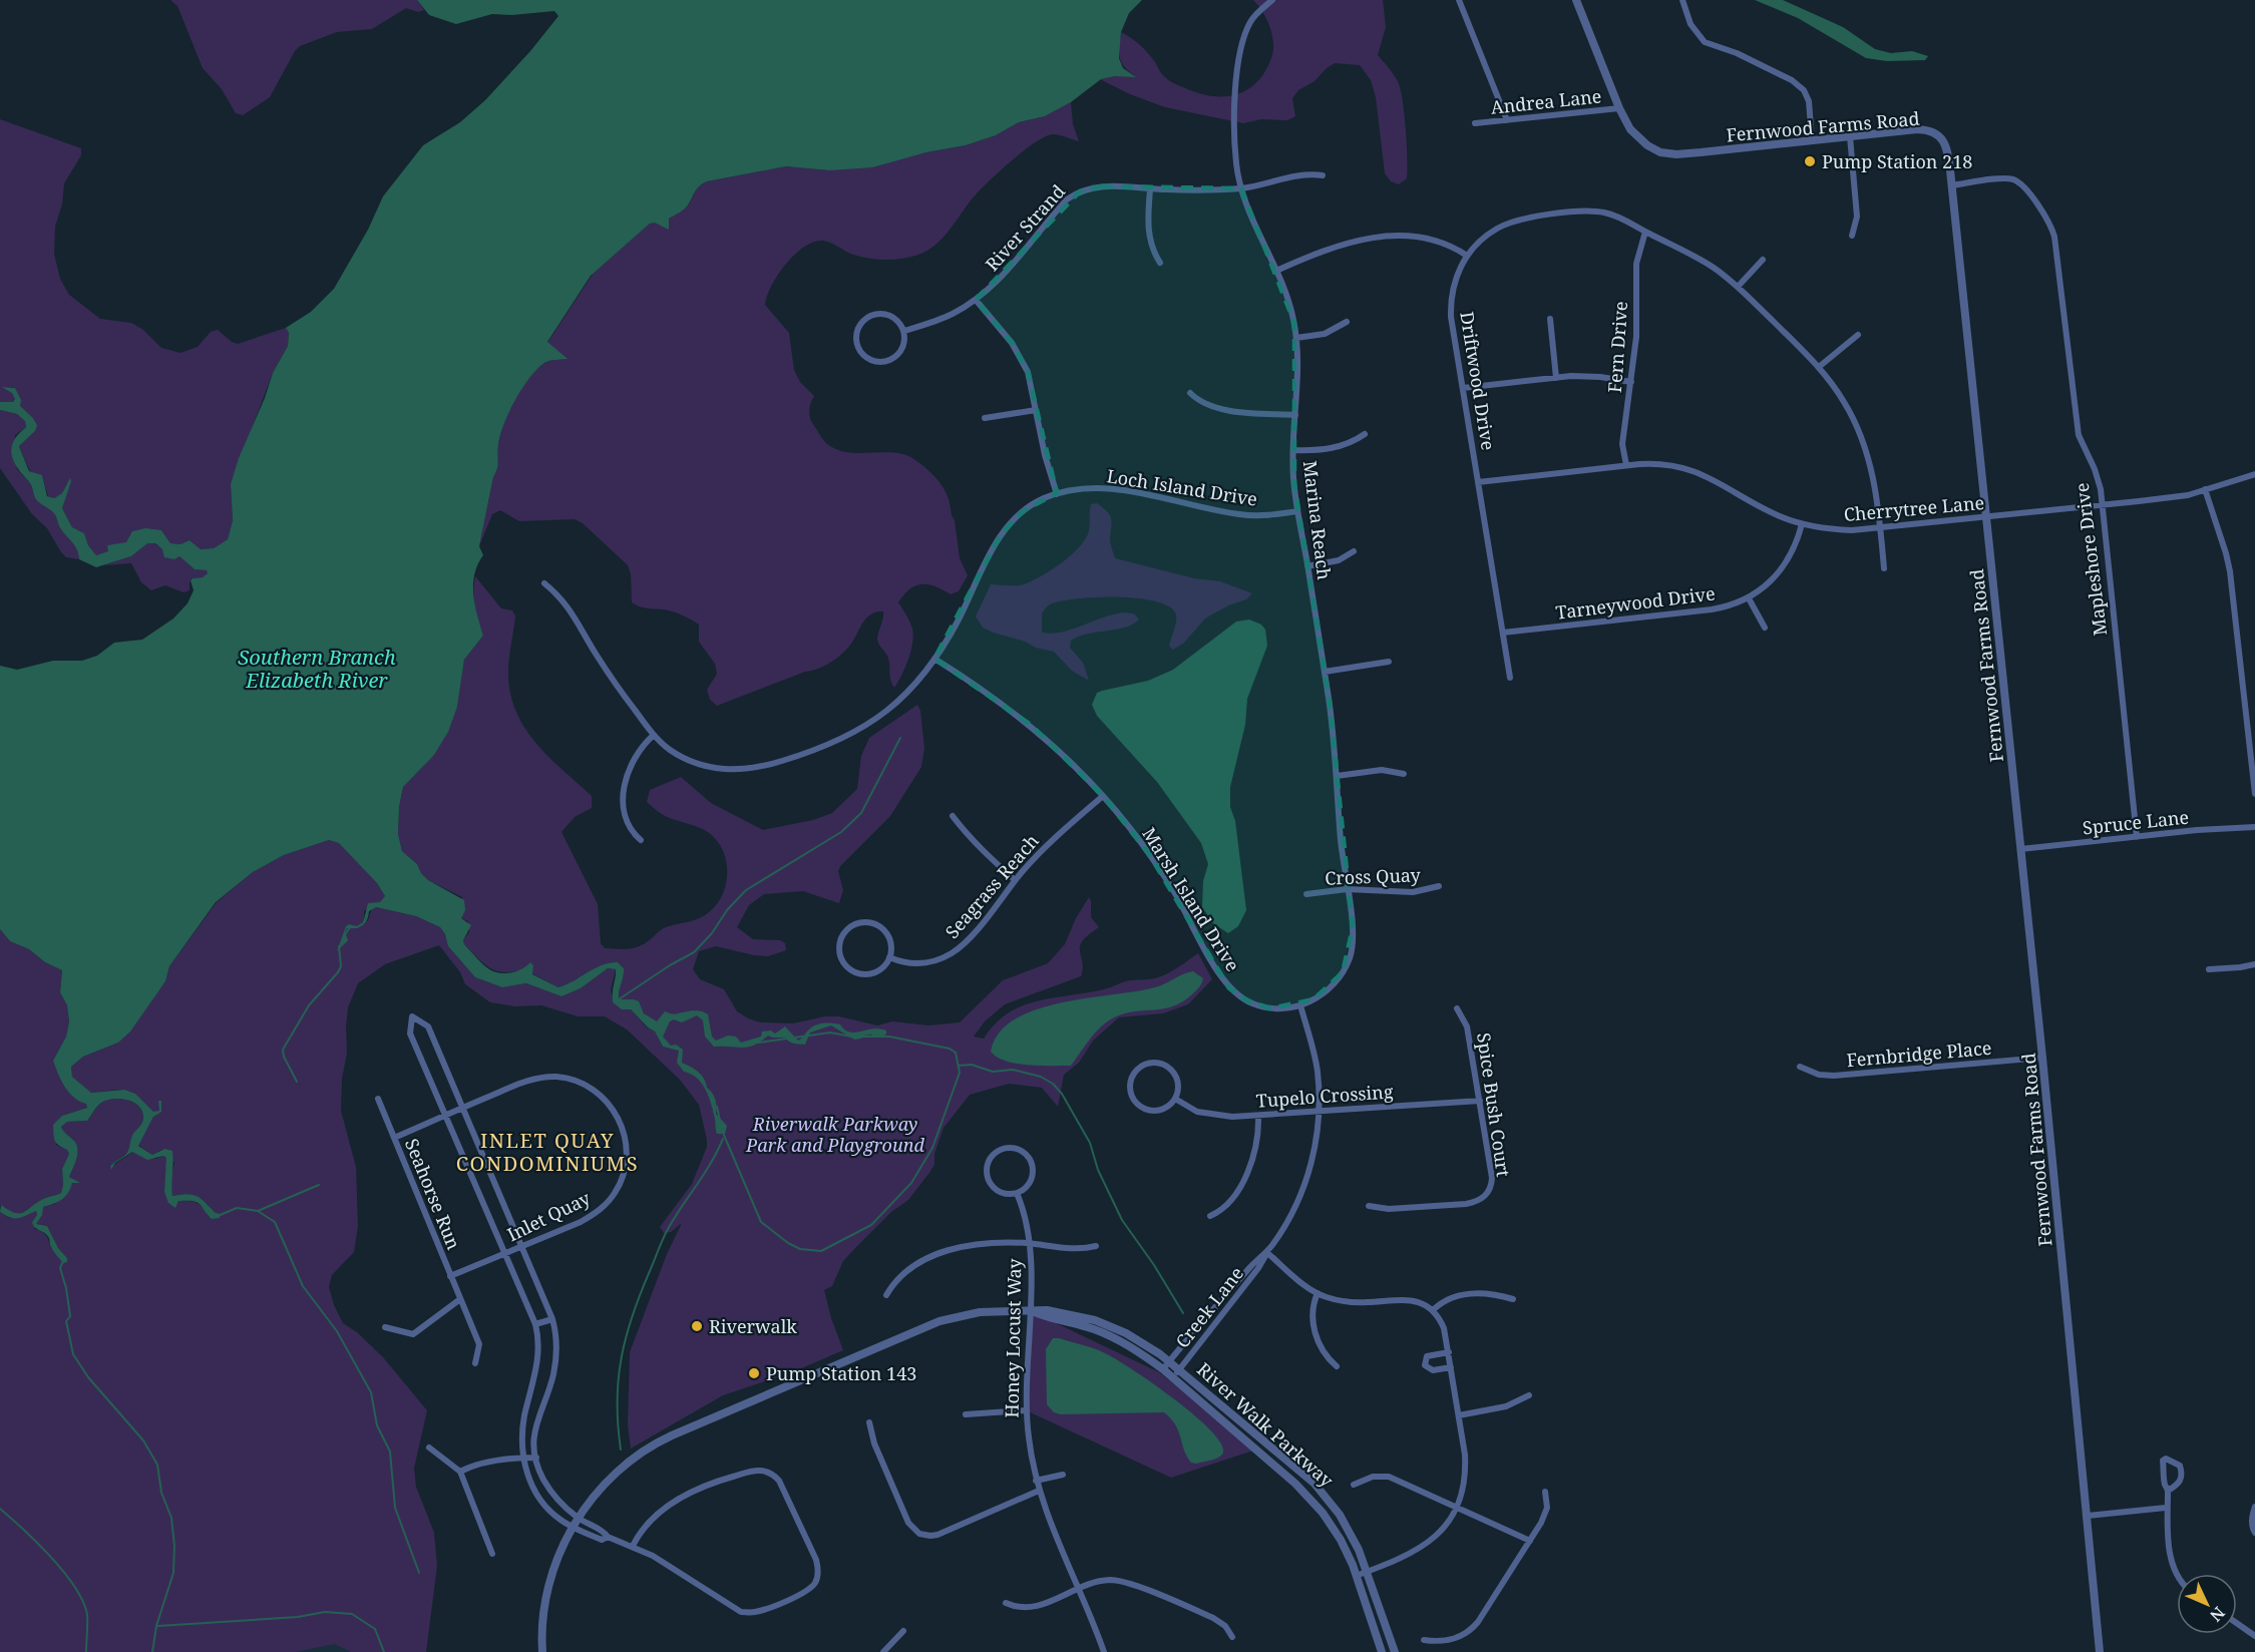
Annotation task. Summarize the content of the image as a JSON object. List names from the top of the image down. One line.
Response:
{"streets":{"street":["Andrea Lane","Fernwood Farms Road","River Strand","Fern Drive","Driftwood Drive","Loch Island Drive","Cherrytree Lane","Marina Reach","Mapleshore Drive","Tarneywood Drive","Spruce Lane","Cross Quay","Seagrass Reach","Marsh Island Drive","Fernbridge Place","Tupelo Crossing","Spice Bush Court","Seahorse Run","Inlet Quay","Creek Lane","Honey Locust Way","River Walk Parkway"]},"crossings":[["Andrea Lane","Fernwood Farms Road"],["Fernwood Farms Road","Cherrytree Lane"],["Fernwood Farms Road","Mapleshore Drive"],["Fernwood Farms Road","Spruce Lane"],["Fernwood Farms Road","Fernbridge Place"],["River Strand","Marina Reach"],["Fern Drive","Driftwood Drive"],["Fern Drive","Cherrytree Lane"],["Driftwood Drive","Cherrytree Lane"],["Driftwood Drive","Tarneywood Drive"],["Loch Island Drive","Marina Reach"],["Loch Island Drive","Marsh Island Drive"],["Cherrytree Lane","Mapleshore Drive"],["Cherrytree Lane","Tarneywood Drive"],["Marina Reach","Cross Quay"],["Marina Reach","Marsh Island Drive"],["Marina Reach","Creek Lane"],["Mapleshore Drive","Spruce Lane"],["Seagrass Reach","Marsh Island Drive"],["Marsh Island Drive","Creek Lane"],["Tupelo Crossing","Spice Bush Court"],["Tupelo Crossing","Creek Lane"],["Seahorse Run","Inlet Quay"],["Creek Lane","River Walk Parkway"],["Honey Locust Way","River Walk Parkway"]],"districts":["INLET QUAY CONDOMINIUMS"],"water":["Southern Branch Elizabeth River"],"parks":["Riverwalk Parkway Park and Playground"],"places":["Pump Station 218","Riverwalk","Pump Station 143"],"north":"bottom right"}
